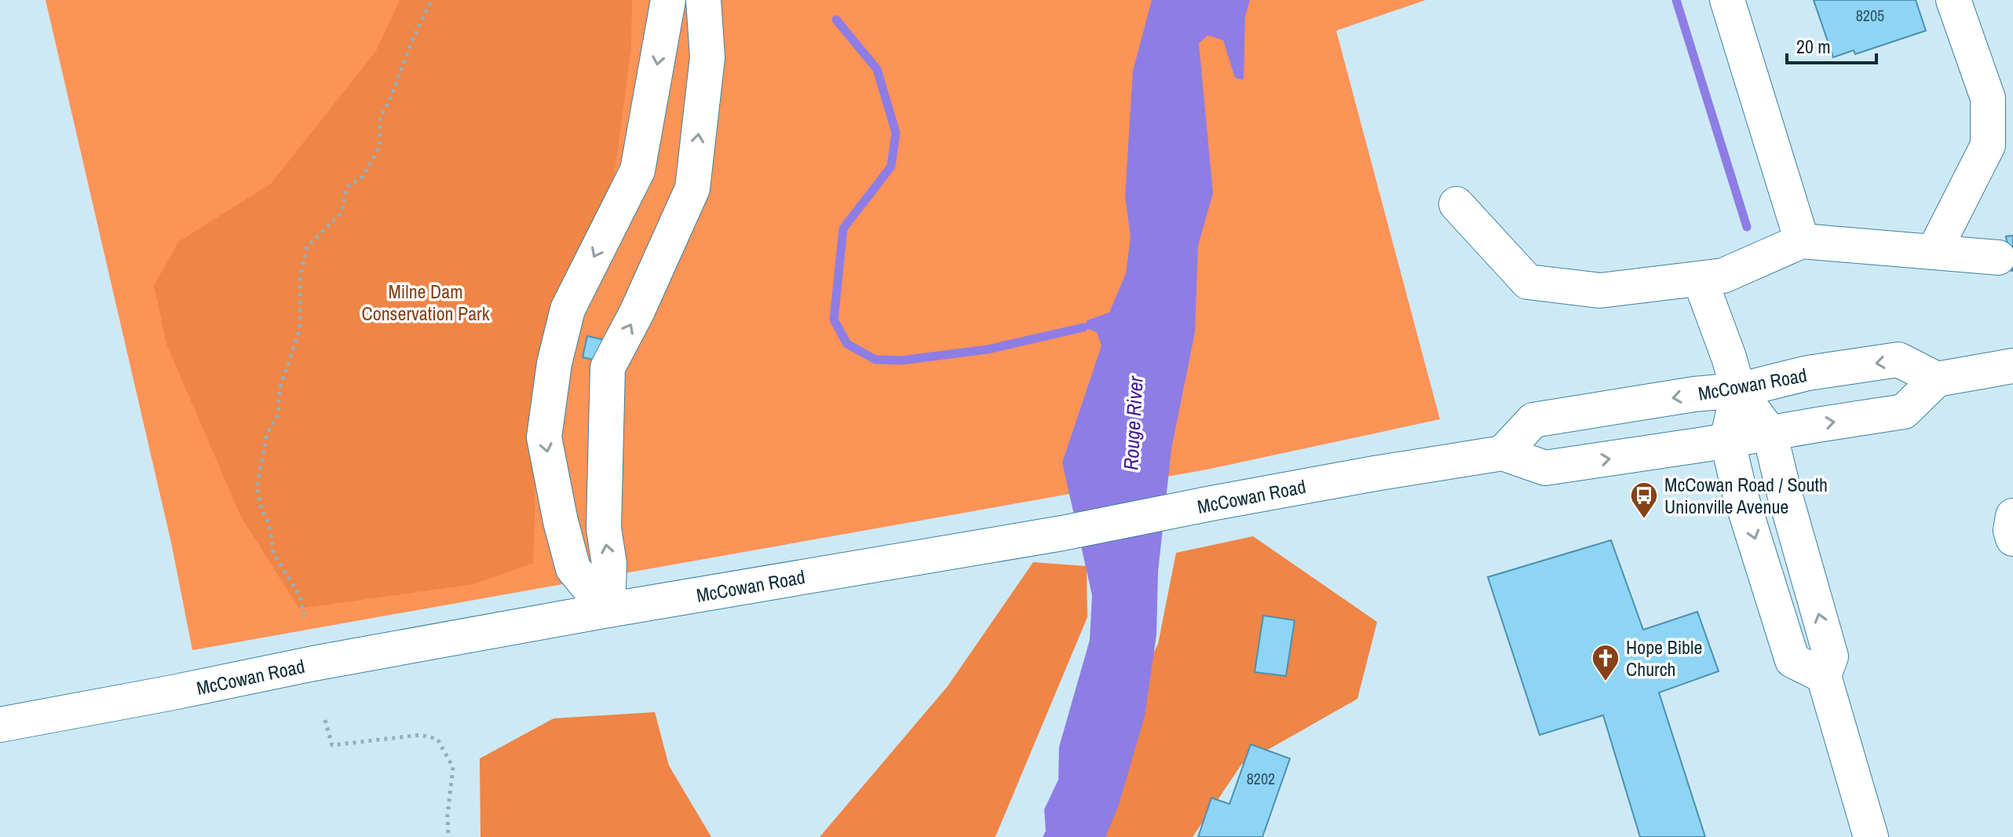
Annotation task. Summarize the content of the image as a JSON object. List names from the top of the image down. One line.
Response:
{"streets":{"main road":["McCowan Road"]},"water":["Rouge River"],"parks":["Milne Dam Conservation Park"],"places":{"bus stop":["McCowan Road / South Unionville Avenue"],"church":["Hope Bible Church"]},"house_numbers":["8205","8202"],"scale_bar":"20 m"}
